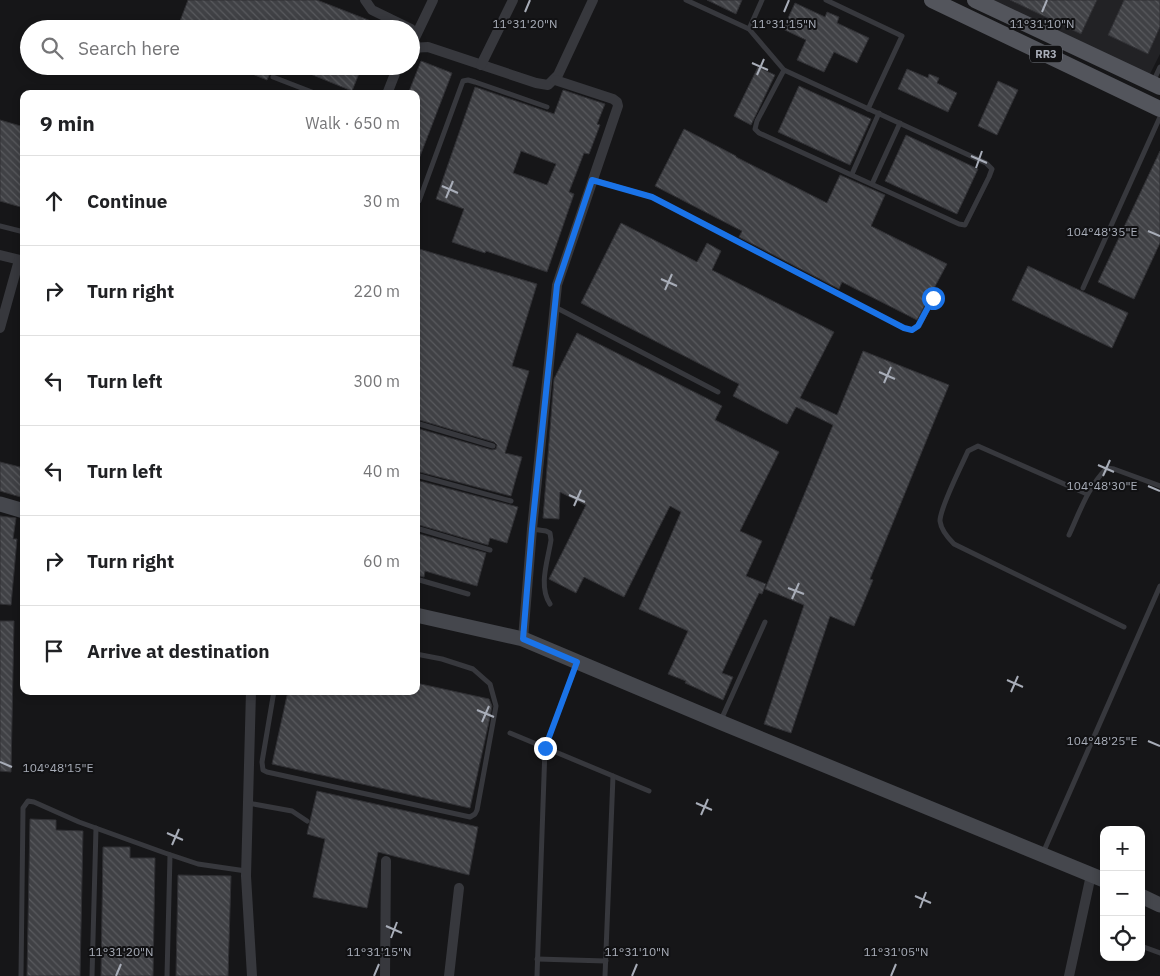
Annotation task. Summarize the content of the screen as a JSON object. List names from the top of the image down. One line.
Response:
{"streets":{"main road":["RR3"]},"page":{"search":"Search here","heading":["9 min","Walk · 650 m"],"list":[["Continue","30 m"],["Turn right","220 m"],["Turn left","300 m"],["Turn left","40 m"],["Turn right","60 m"],"Arrive at destination"],"map_buttons":["+","−"]},"coordinates":["11°31'20\"N","11°31'15\"N","11°31'10\"N","104°48'35\"E","104°48'30\"E","104°48'25\"E","104°48'15\"E","11°31'05\"N"]}
